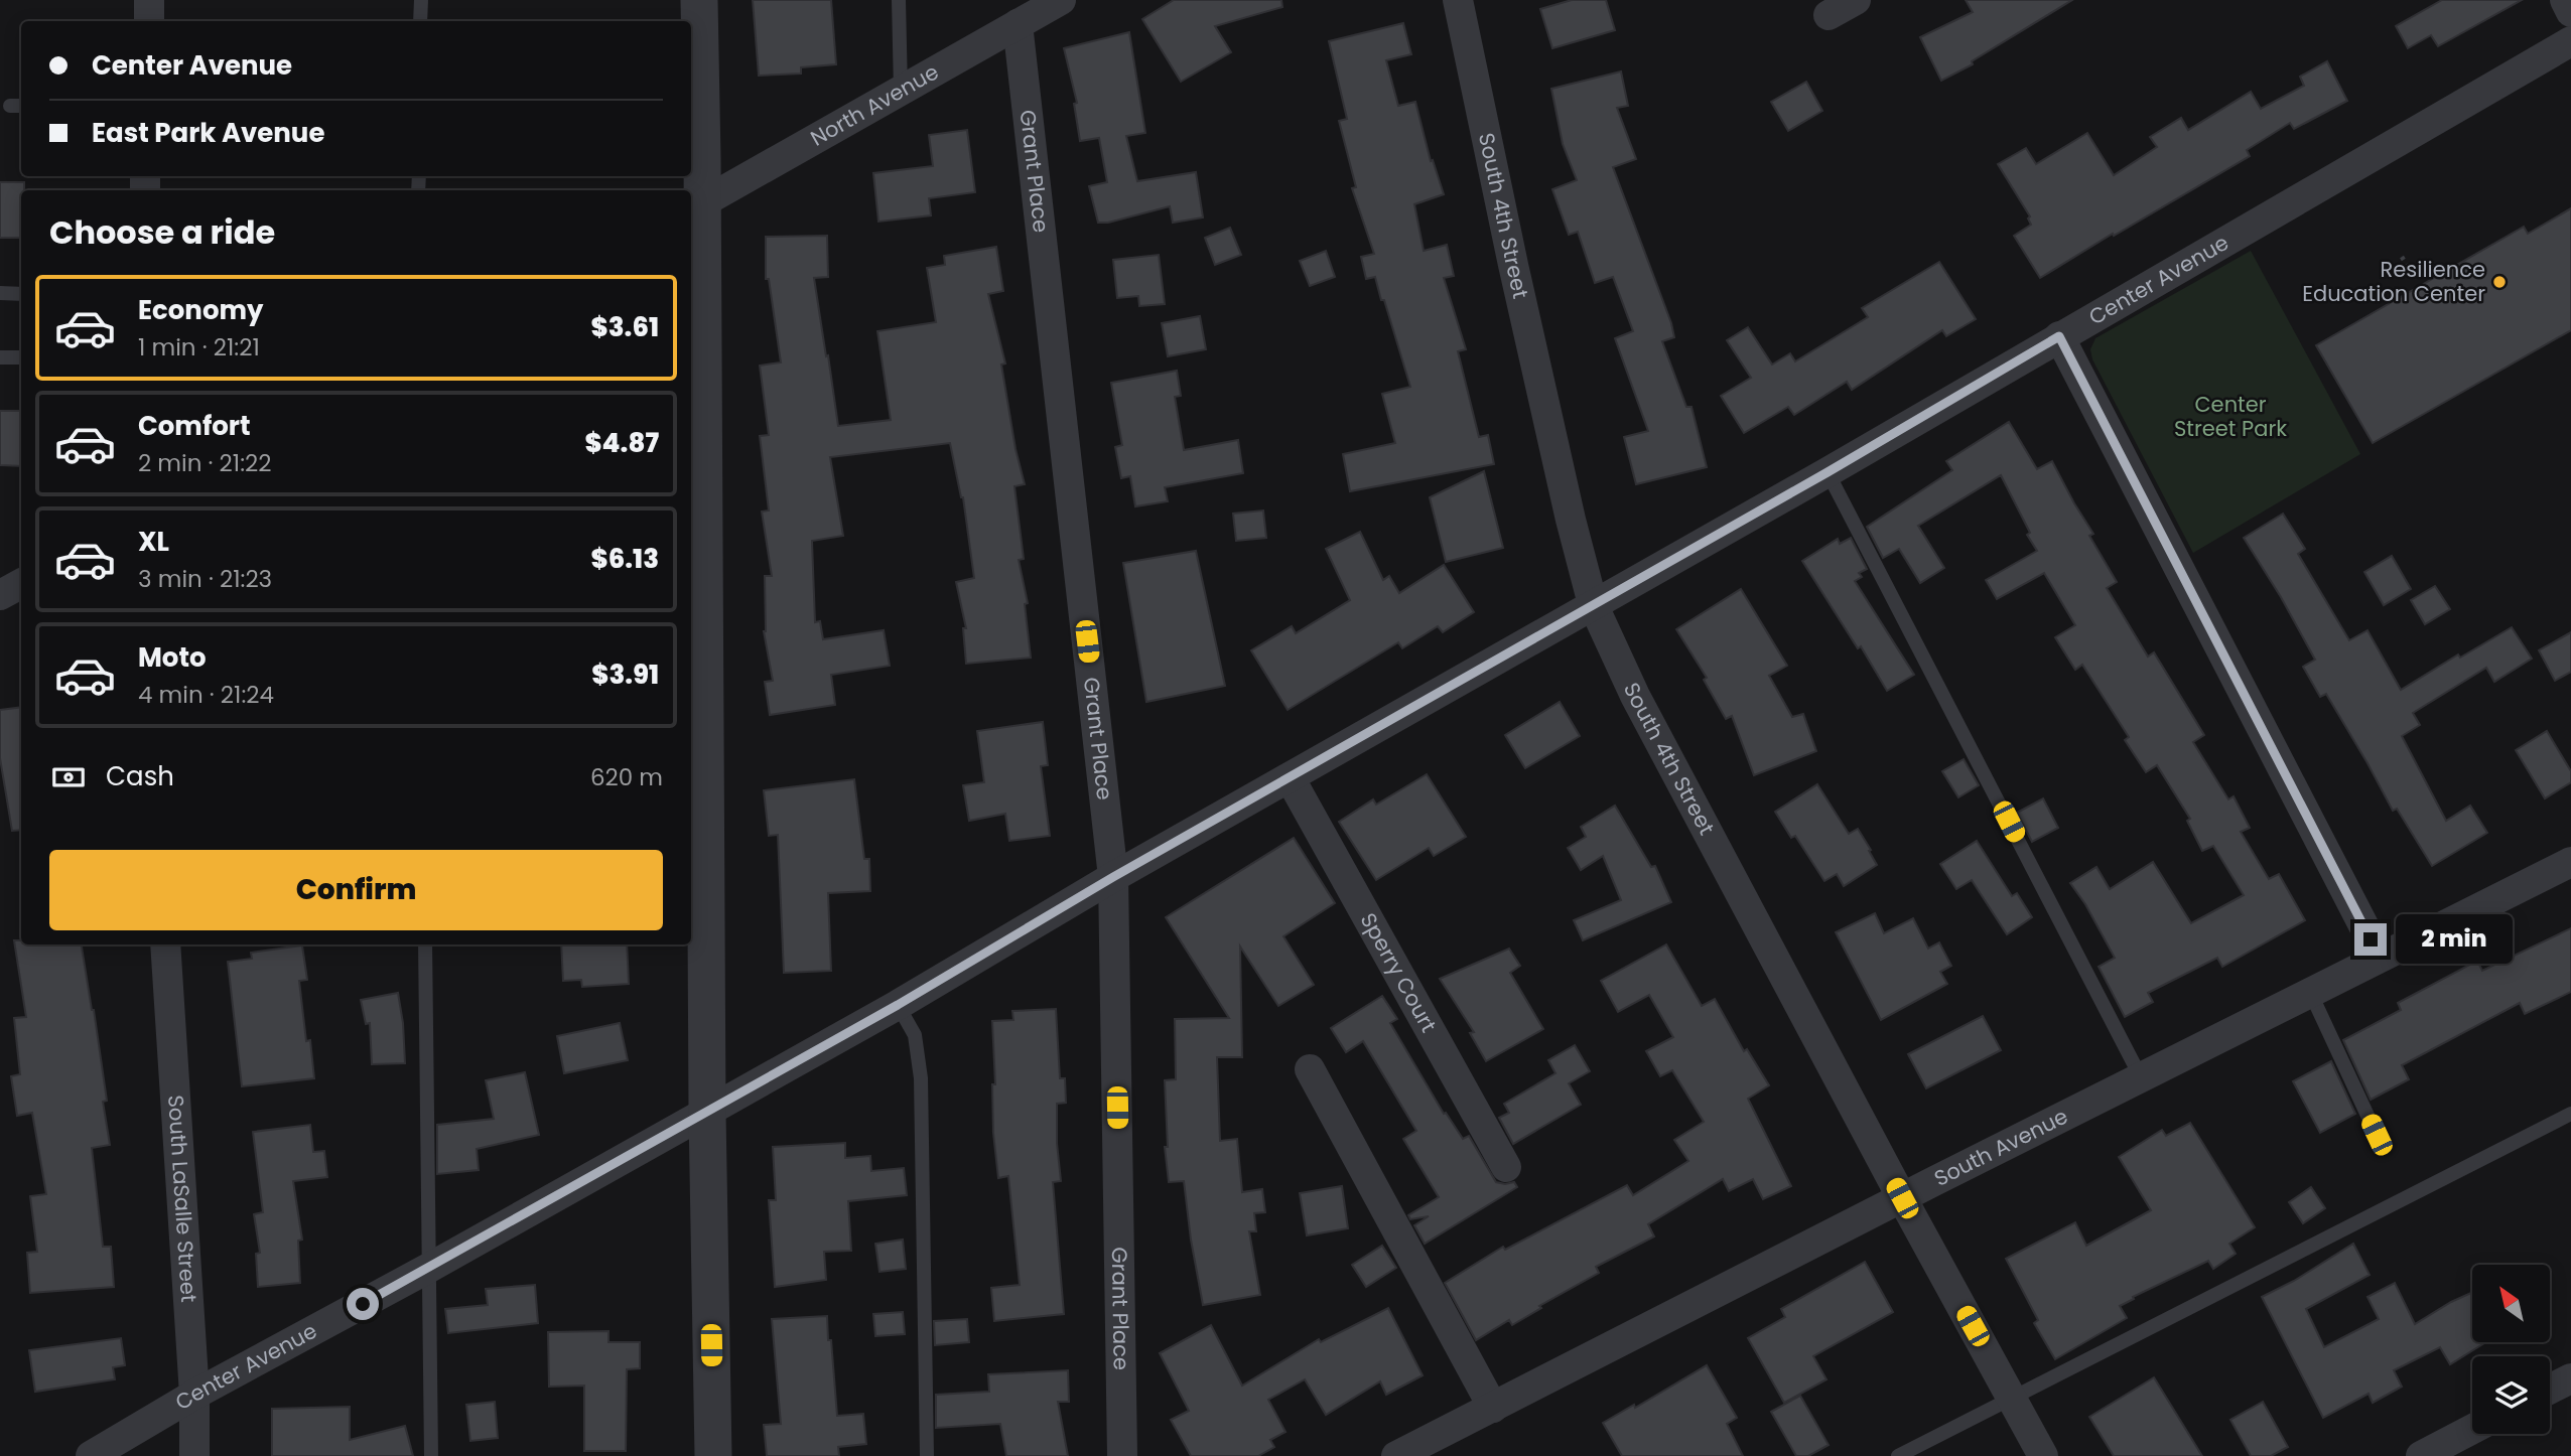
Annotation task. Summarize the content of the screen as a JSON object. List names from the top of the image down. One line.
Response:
{"streets":{"street":["North Avenue","Grant Place","South 4th Street","Center Avenue","Sperry Court","South Avenue","South LaSalle Street"]},"crossings":[["North Avenue","Grant Place"],["Grant Place","Center Avenue"],["South 4th Street","Center Avenue"],["South 4th Street","South Avenue"],["Center Avenue","Sperry Court"],["Center Avenue","South LaSalle Street"]],"parks":["Center Street Park"],"places":["Resilience Education Center"],"north":"top left","page":{"banner":["Center Avenue","East Park Avenue"],"heading":"Choose a ride","list":[{"name":"Economy","note":"1 min · 21:21","value":"$3.61"},{"name":"Comfort","note":"2 min · 21:22","value":"$4.87"},{"name":"XL","note":"3 min · 21:23","value":"$6.13"},{"name":"Moto","note":"4 min · 21:24","value":"$3.91"}],"pay":["Cash","620 m"],"buttons":"Confirm","bubble":"2 min"}}
